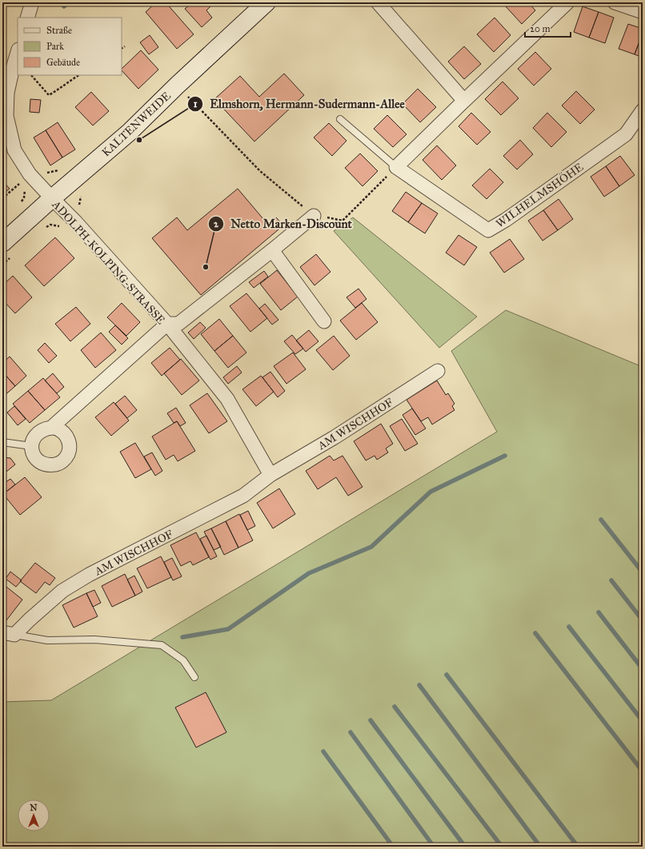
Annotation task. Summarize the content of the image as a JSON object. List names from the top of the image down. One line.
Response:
{"streets":{"main road":["KALTENWEIDE"],"street":["WILHELMSHÖHE","ADOLPH-KOLPING-STRASSE","AM WISCHHOF"]},"crossings":[["KALTENWEIDE","ADOLPH-KOLPING-STRASSE"]],"places":["Elmshorn, Hermann-Sudermann-Allee","Netto Marken-Discount"],"legend":["Straße","Park","Gebäude"],"scale_bar":"20 m","north":"top"}
